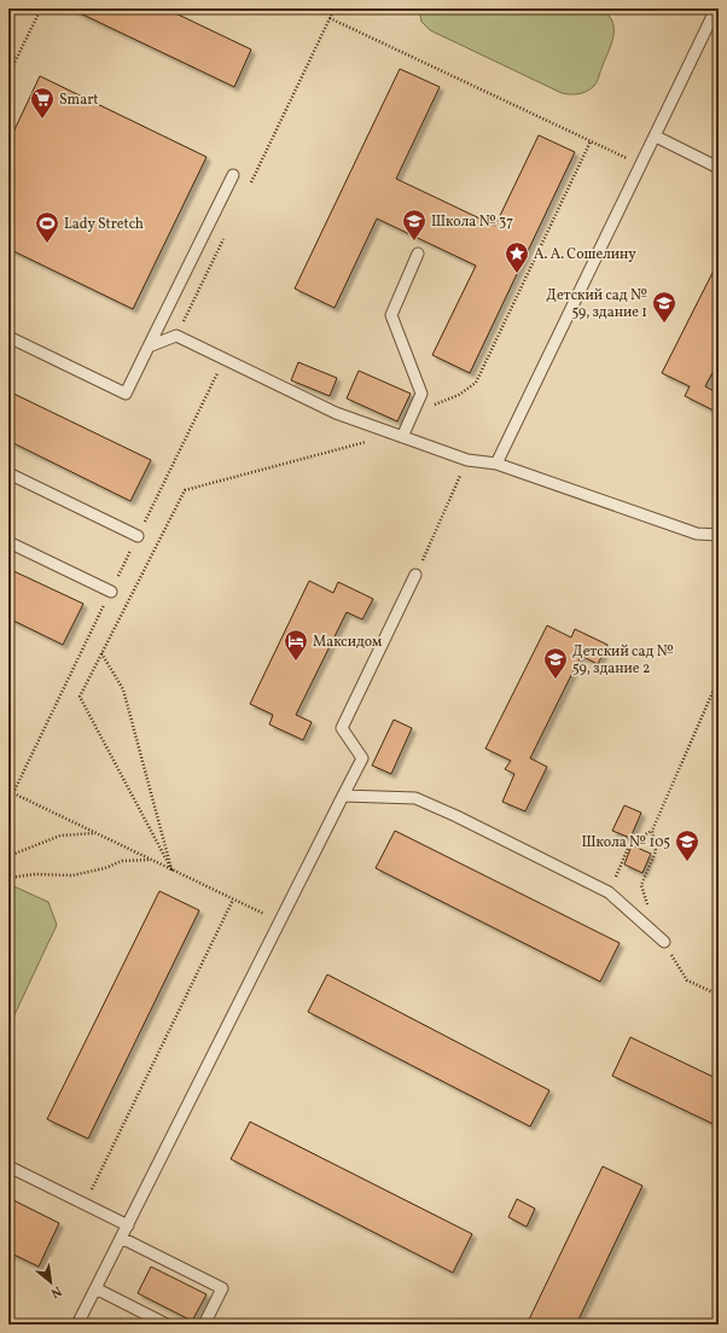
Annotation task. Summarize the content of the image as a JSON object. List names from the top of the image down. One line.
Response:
{"places":{"supermarket":["Smart"],"school or university":["Школа № 37","Детский сад № 59, здание 1","Детский сад № 59, здание 2","Школа № 105"],"sports":["Lady Stretch"],"place":["А. А. Сошелину"],"hotel":["Максидом"]},"north":"bottom right"}
